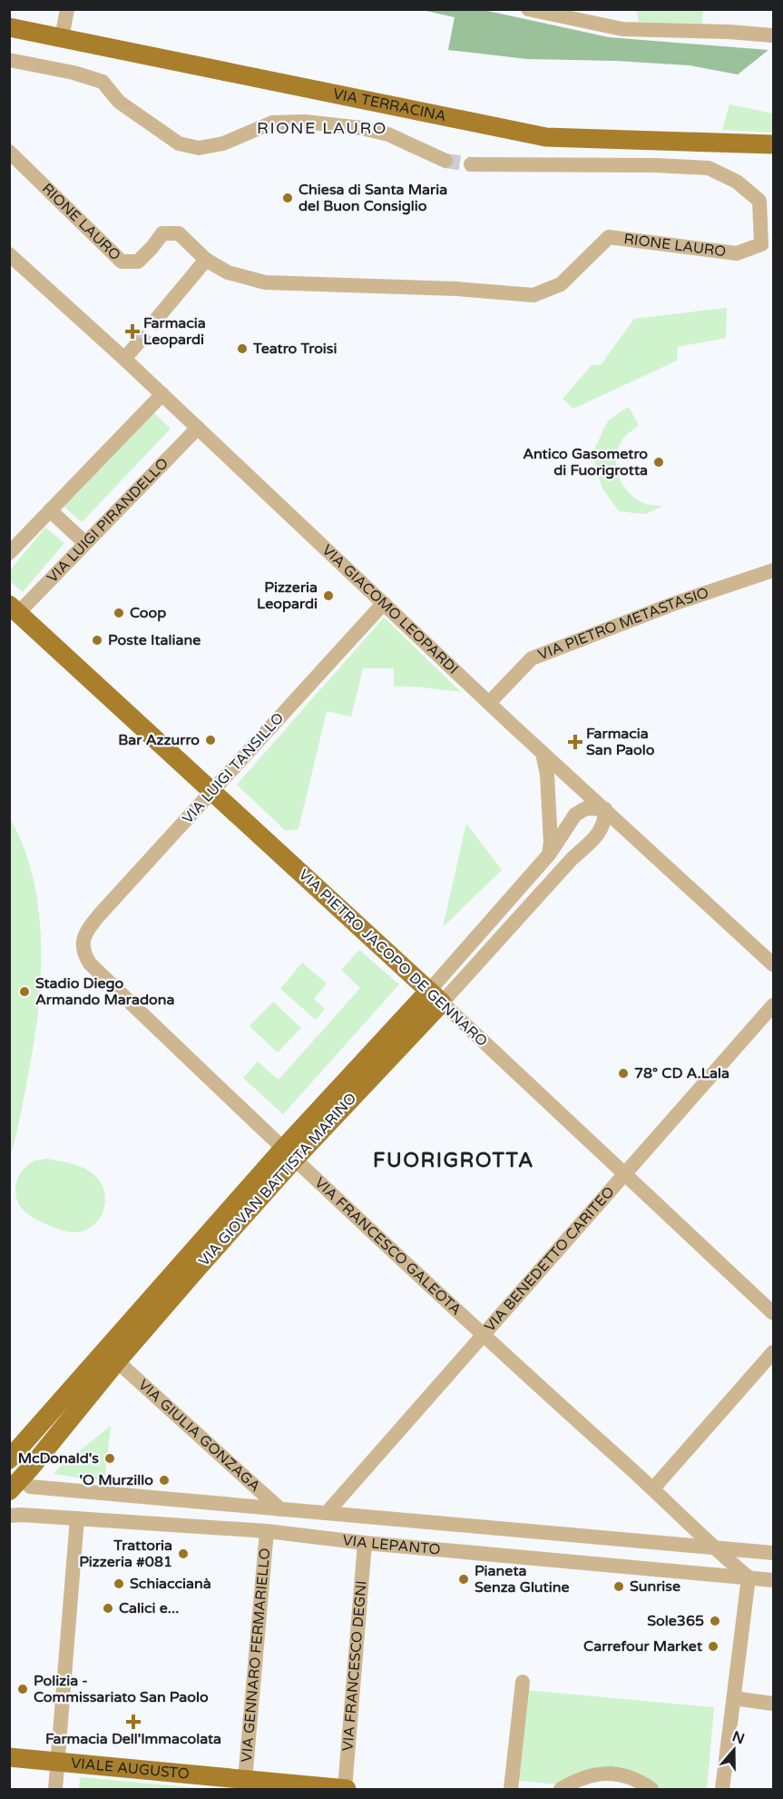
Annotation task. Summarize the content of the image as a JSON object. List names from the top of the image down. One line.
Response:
{"streets":{"main road":["VIA TERRACINA","VIA PIETRO JACOPO DE GENNARO","VIA GIOVAN BATTISTA MARINO","VIALE AUGUSTO"],"street":["RIONE LAURO","VIA LUIGI PIRANDELLO","VIA GIACOMO LEOPARDI","VIA PIETRO METASTASIO","VIA LUIGI TANSILLO","VIA FRANCESCO GALEOTA","VIA BENEDETTO CARITEO","VIA GIULIA GONZAGA","VIA LEPANTO","VIA GENNARO FERMARIELLO","VIA FRANCESCO DEGNI"]},"crossings":[["VIA LUIGI PIRANDELLO","VIA GIACOMO LEOPARDI"],["VIA LUIGI PIRANDELLO","VIA PIETRO JACOPO DE GENNARO"],["VIA GIACOMO LEOPARDI","VIA PIETRO METASTASIO"],["VIA GIACOMO LEOPARDI","VIA LUIGI TANSILLO"],["VIA GIACOMO LEOPARDI","VIA GIOVAN BATTISTA MARINO"],["VIA LUIGI TANSILLO","VIA PIETRO JACOPO DE GENNARO"],["VIA LUIGI TANSILLO","VIA FRANCESCO GALEOTA"],["VIA PIETRO JACOPO DE GENNARO","VIA GIOVAN BATTISTA MARINO"],["VIA PIETRO JACOPO DE GENNARO","VIA BENEDETTO CARITEO"],["VIA GIOVAN BATTISTA MARINO","VIA FRANCESCO GALEOTA"],["VIA GIOVAN BATTISTA MARINO","VIA GIULIA GONZAGA"],["VIA GIOVAN BATTISTA MARINO","VIA LEPANTO"],["VIA FRANCESCO GALEOTA","VIA BENEDETTO CARITEO"],["VIA FRANCESCO GALEOTA","VIA LEPANTO"],["VIA BENEDETTO CARITEO","VIA LEPANTO"],["VIA GIULIA GONZAGA","VIA LEPANTO"],["VIA LEPANTO","VIA GENNARO FERMARIELLO"],["VIA LEPANTO","VIA FRANCESCO DEGNI"],["VIA GENNARO FERMARIELLO","VIALE AUGUSTO"],["VIA FRANCESCO DEGNI","VIALE AUGUSTO"]],"districts":["RIONE LAURO","FUORIGROTTA"],"places":{"other":["Chiesa di Santa Maria del Buon Consiglio","Teatro Troisi","Antico Gasometro di Fuorigrotta","Pizzeria Leopardi","Coop","Poste Italiane","Bar Azzurro","Stadio Diego Armando Maradona","78° CD A.Lala","McDonald's","'O Murzillo","Trattoria Pizzeria #081","Pianeta Senza Glutine","Schiaccianà","Sunrise","Calici e...","Sole365","Carrefour Market","Polizia - Commissariato San Paolo"],"health":["Farmacia Leopardi","Farmacia San Paolo","Farmacia Dell'Immacolata"]},"north":"top"}
